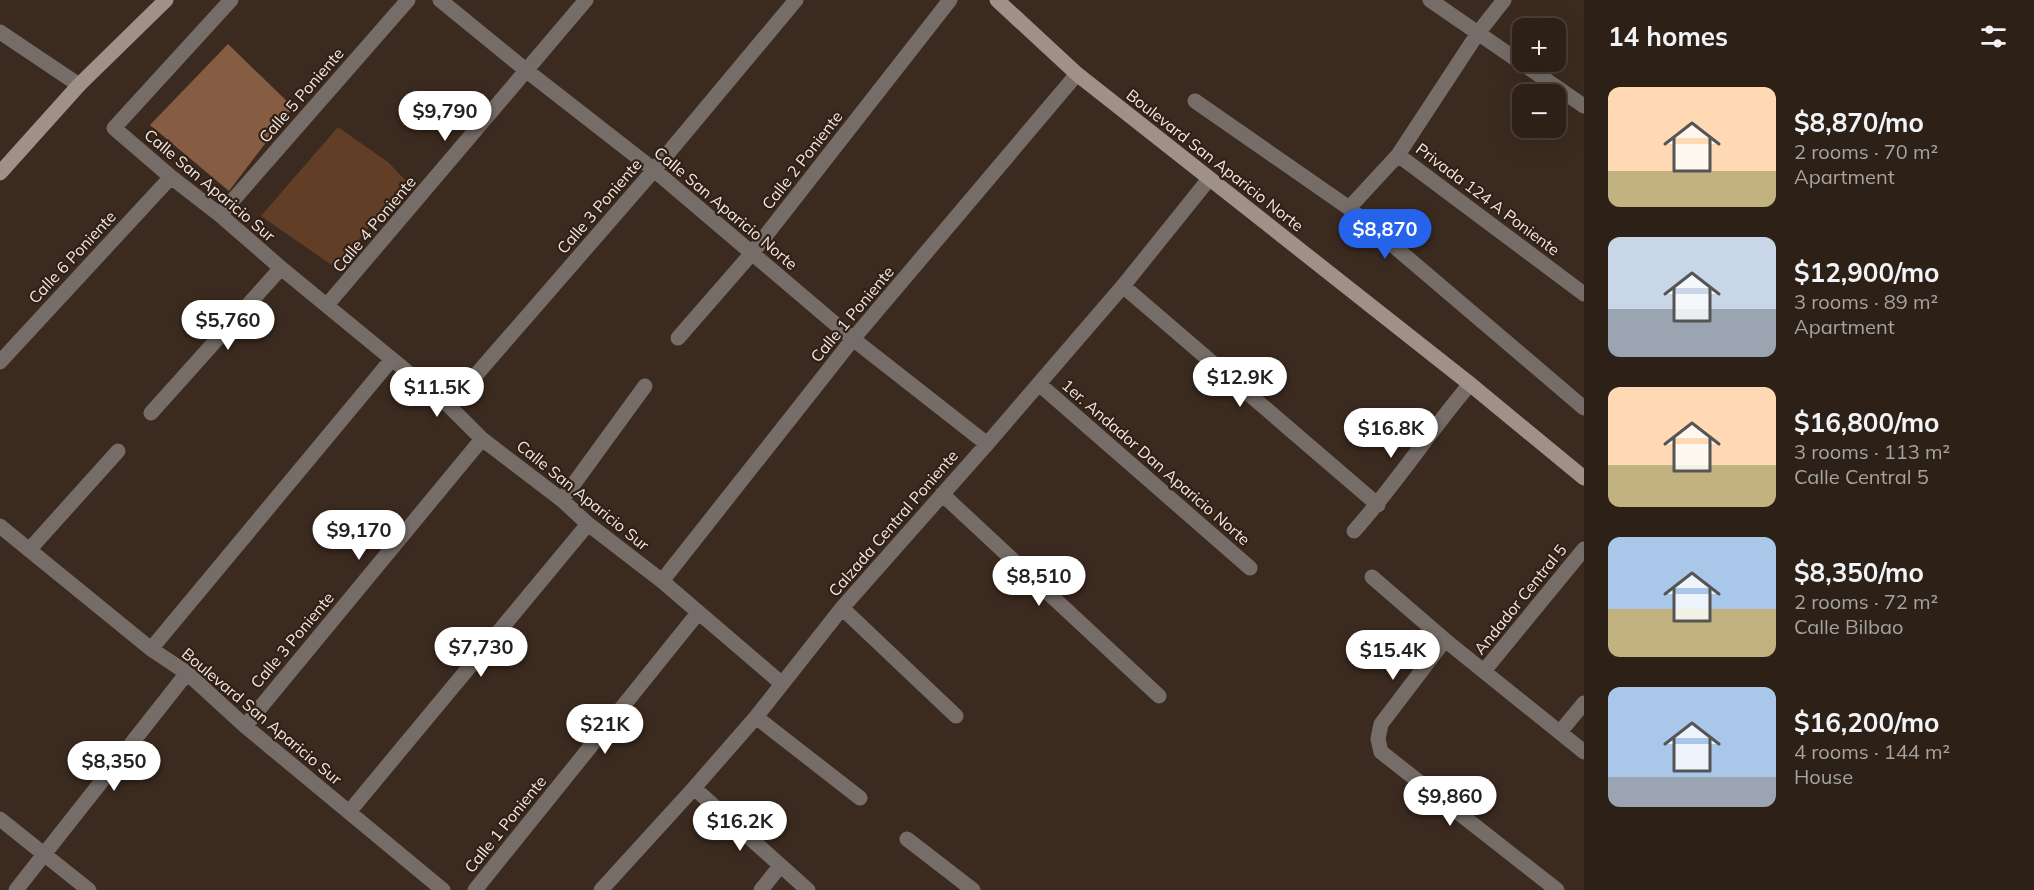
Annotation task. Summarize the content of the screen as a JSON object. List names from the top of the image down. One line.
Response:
{"streets":{"street":["Calle 5 Poniente","Calle 2 Poniente","Boulevard San Aparicio Norte","Calle San Aparicio Sur","Privada 124 A Poniente","Calle 3 Poniente","Calle San Aparicio Norte","Calle 4 Poniente","Calle 6 Poniente","Calle 1 Poniente","1er. Andador Dan Aparicio Norte","Calzada Central Poniente","Andador Central 5","Boulevard San Aparicio Sur"]},"crossings":[["Calle 5 Poniente","Calle San Aparicio Sur"],["Calle 2 Poniente","Calle San Aparicio Norte"],["Boulevard San Aparicio Norte","Calle 1 Poniente"],["Boulevard San Aparicio Norte","Calzada Central Poniente"],["Calle San Aparicio Sur","Calle 3 Poniente"],["Calle San Aparicio Sur","Calle 4 Poniente"],["Calle San Aparicio Sur","Calle 6 Poniente"],["Calle San Aparicio Sur","Calle 1 Poniente"],["Calle San Aparicio Sur","Calzada Central Poniente"],["Calle 3 Poniente","Calle San Aparicio Norte"],["Calle 3 Poniente","Boulevard San Aparicio Sur"],["Calle San Aparicio Norte","Calle 4 Poniente"],["Calle San Aparicio Norte","Calle 1 Poniente"],["Calle San Aparicio Norte","Calzada Central Poniente"],["1er. Andador Dan Aparicio Norte","Calzada Central Poniente"]],"page":{"heading":"14 homes","map_buttons":["+","−"],"list":[{"name":"$8,870/mo","note":"2 rooms · 70 m² · Apartment"},{"name":"$12,900/mo","note":"3 rooms · 89 m² · Apartment"},{"name":"$16,800/mo","note":"3 rooms · 113 m² · Calle Central 5"},{"name":"$8,350/mo","note":"2 rooms · 72 m² · Calle Bilbao"},{"name":"$16,200/mo","note":"4 rooms · 144 m² · House"}],"price":["$9,790","$8,870","$5,760","$12.9K","$11.5K","$16.8K","$9,170","$8,510","$7,730","$15.4K","$21K","$8,350","$9,860","$16.2K"]}}
